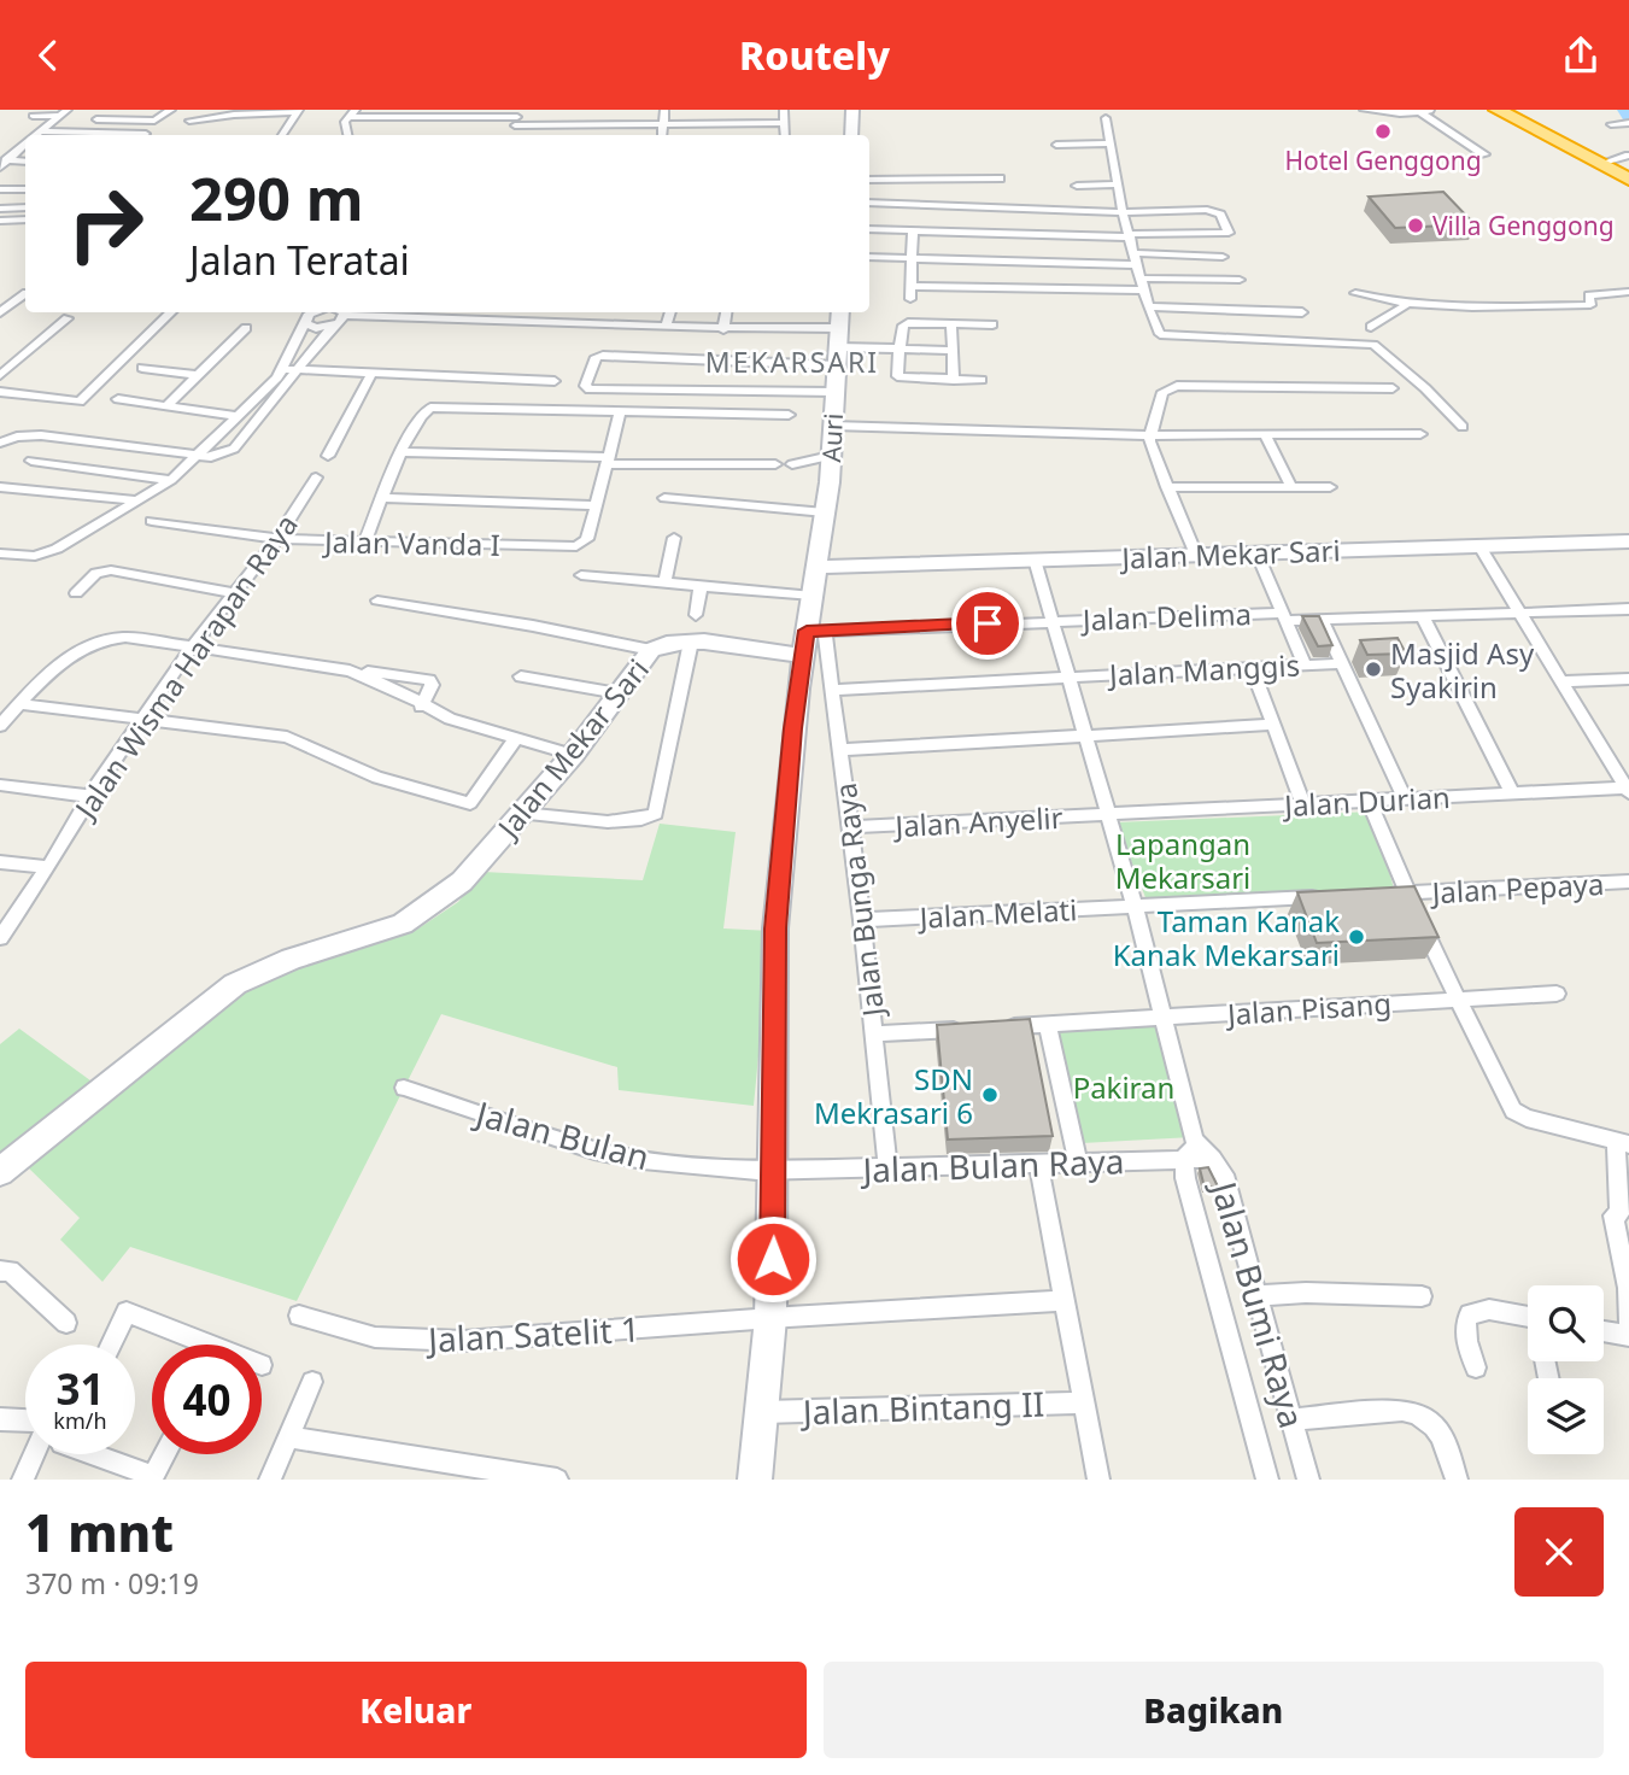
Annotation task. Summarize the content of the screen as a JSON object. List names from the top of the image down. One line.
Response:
{"streets":{"street":["Auri","Jalan Vanda I","Jalan Mekar Sari","Jalan Delima","Jalan Wisma Harapan Raya","Jalan Manggis","Jalan Durian","Jalan Anyelir","Jalan Pepaya","Jalan Bunga Raya","Jalan Melati","Jalan Pisang","Jalan Bulan","Jalan Bulan Raya","Jalan Bumi Raya","Jalan Satelit 1","Jalan Bintang II"]},"crossings":[["Auri","Jalan Mekar Sari"],["Jalan Vanda I","Jalan Wisma Harapan Raya"],["Jalan Manggis","Jalan Bunga Raya"],["Jalan Durian","Jalan Anyelir"],["Jalan Anyelir","Jalan Bunga Raya"],["Jalan Bunga Raya","Jalan Melati"],["Jalan Bunga Raya","Jalan Bulan Raya"],["Jalan Bulan","Jalan Bulan Raya"],["Jalan Bulan Raya","Jalan Bumi Raya"]],"districts":["MEKARSARI"],"parks":["Lapangan Mekarsari","Pakiran"],"places":["Hotel Genggong","Villa Genggong","Masjid Asy Syakirin","Taman Kanak Kanak Mekarsari","SDN Mekrasari 6"],"page":{"header":"Routely","turn":["290 m","Jalan Teratai"],"speed":"31 km/h","limit":"40","heading":["1 mnt","370 m · 09:19"],"buttons":["Keluar","Bagikan"]}}
